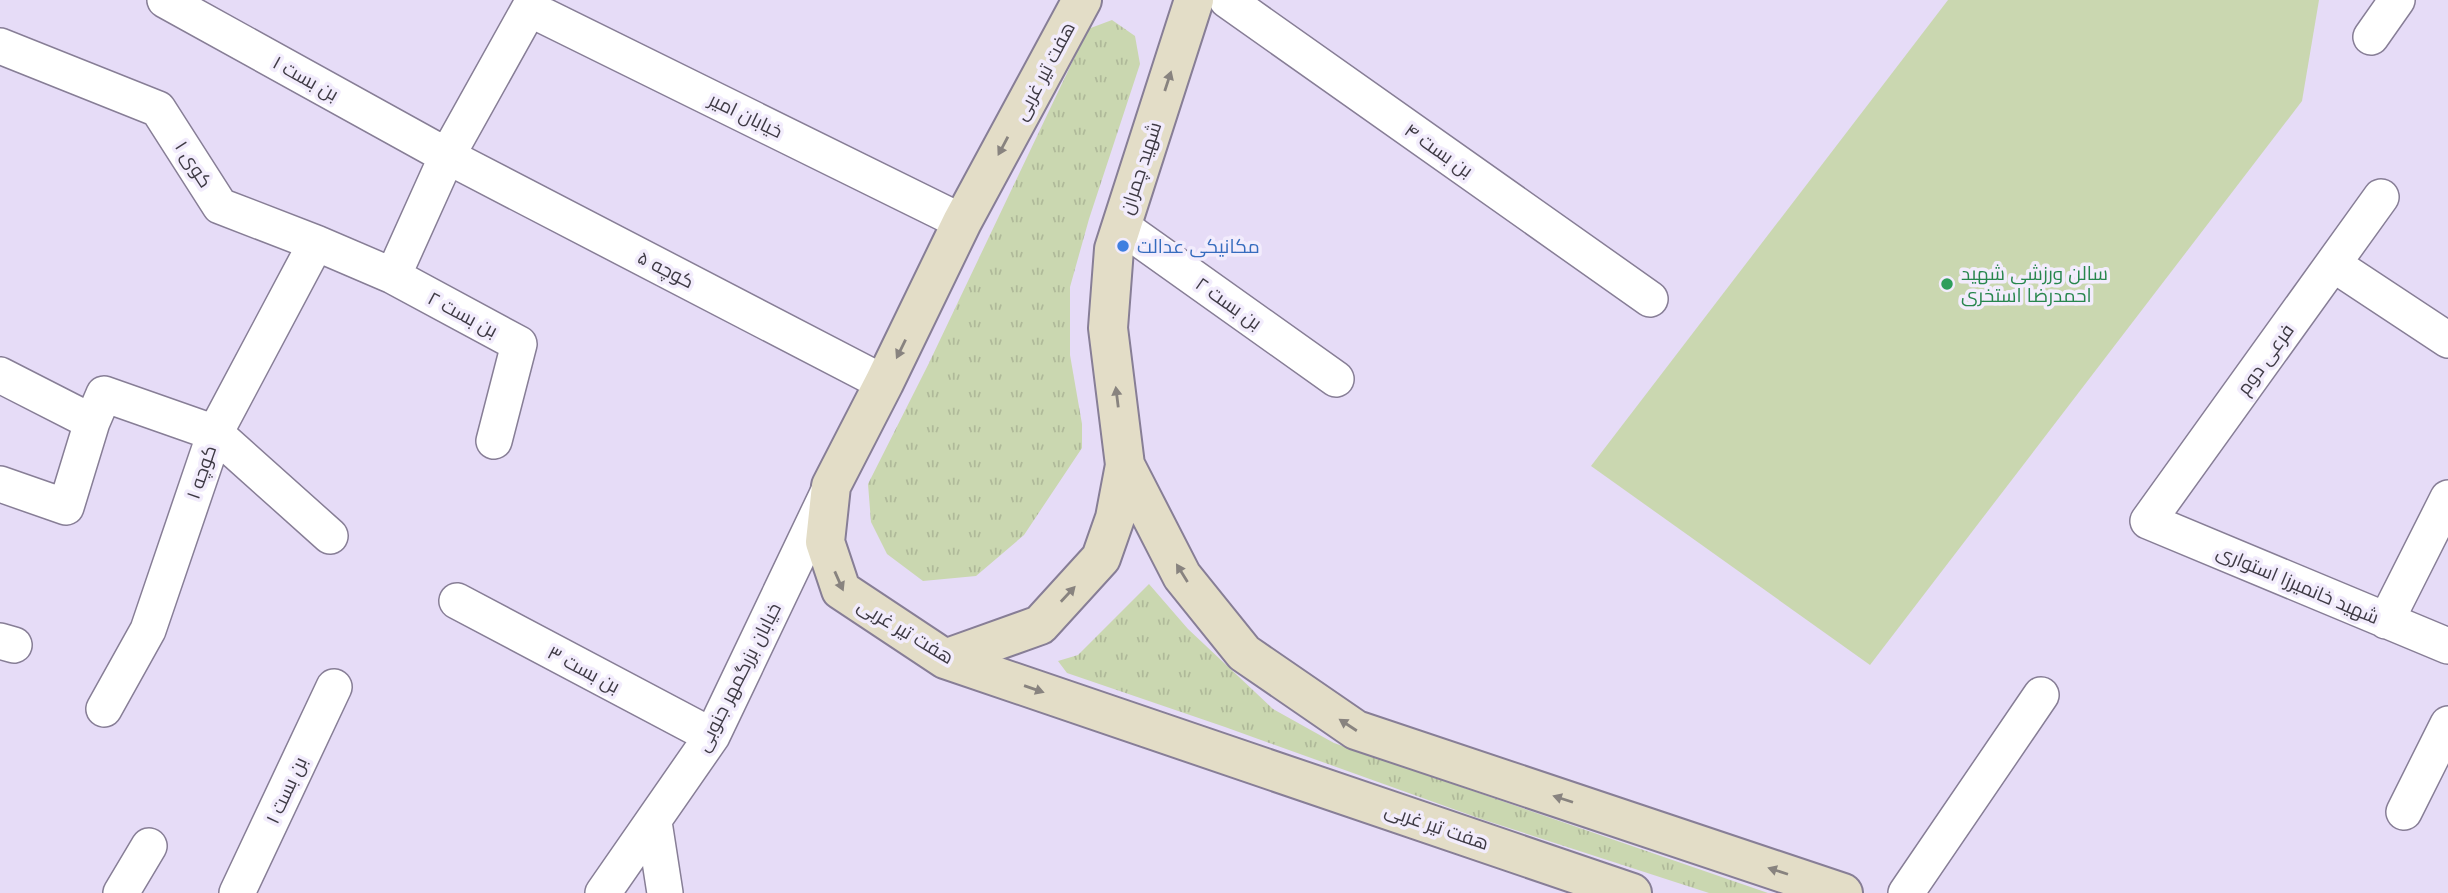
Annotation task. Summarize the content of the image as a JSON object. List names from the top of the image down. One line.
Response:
{"streets":{"main road":["هفت تیر غربی","شهید چمران"],"street":["بن بست ۱","خیابان امیر","بن بست ۴","کوی ۱","کوچه ۵","بن بست ۲","فرعی دوم","کوچه ۱","شهید خانمیرزا استواری","بن بست ۳","خیابان بزرگمهر جنوبی"]},"crossings":[["هفت تیر غربی","خیابان امیر"],["هفت تیر غربی","کوچه ۵"],["هفت تیر غربی","خیابان بزرگمهر جنوبی"],["بن بست ۱","کوچه ۵"],["کوی ۱","بن بست ۲"],["کوی ۱","کوچه ۱"],["شهید چمران","بن بست ۲"],["فرعی دوم","شهید خانمیرزا استواری"],["بن بست ۳","خیابان بزرگمهر جنوبی"]],"one_way":["شهید چمران"],"places":["مکانیکی عدالت","سالن ورزشی شهید احمدرضا استخری"]}
